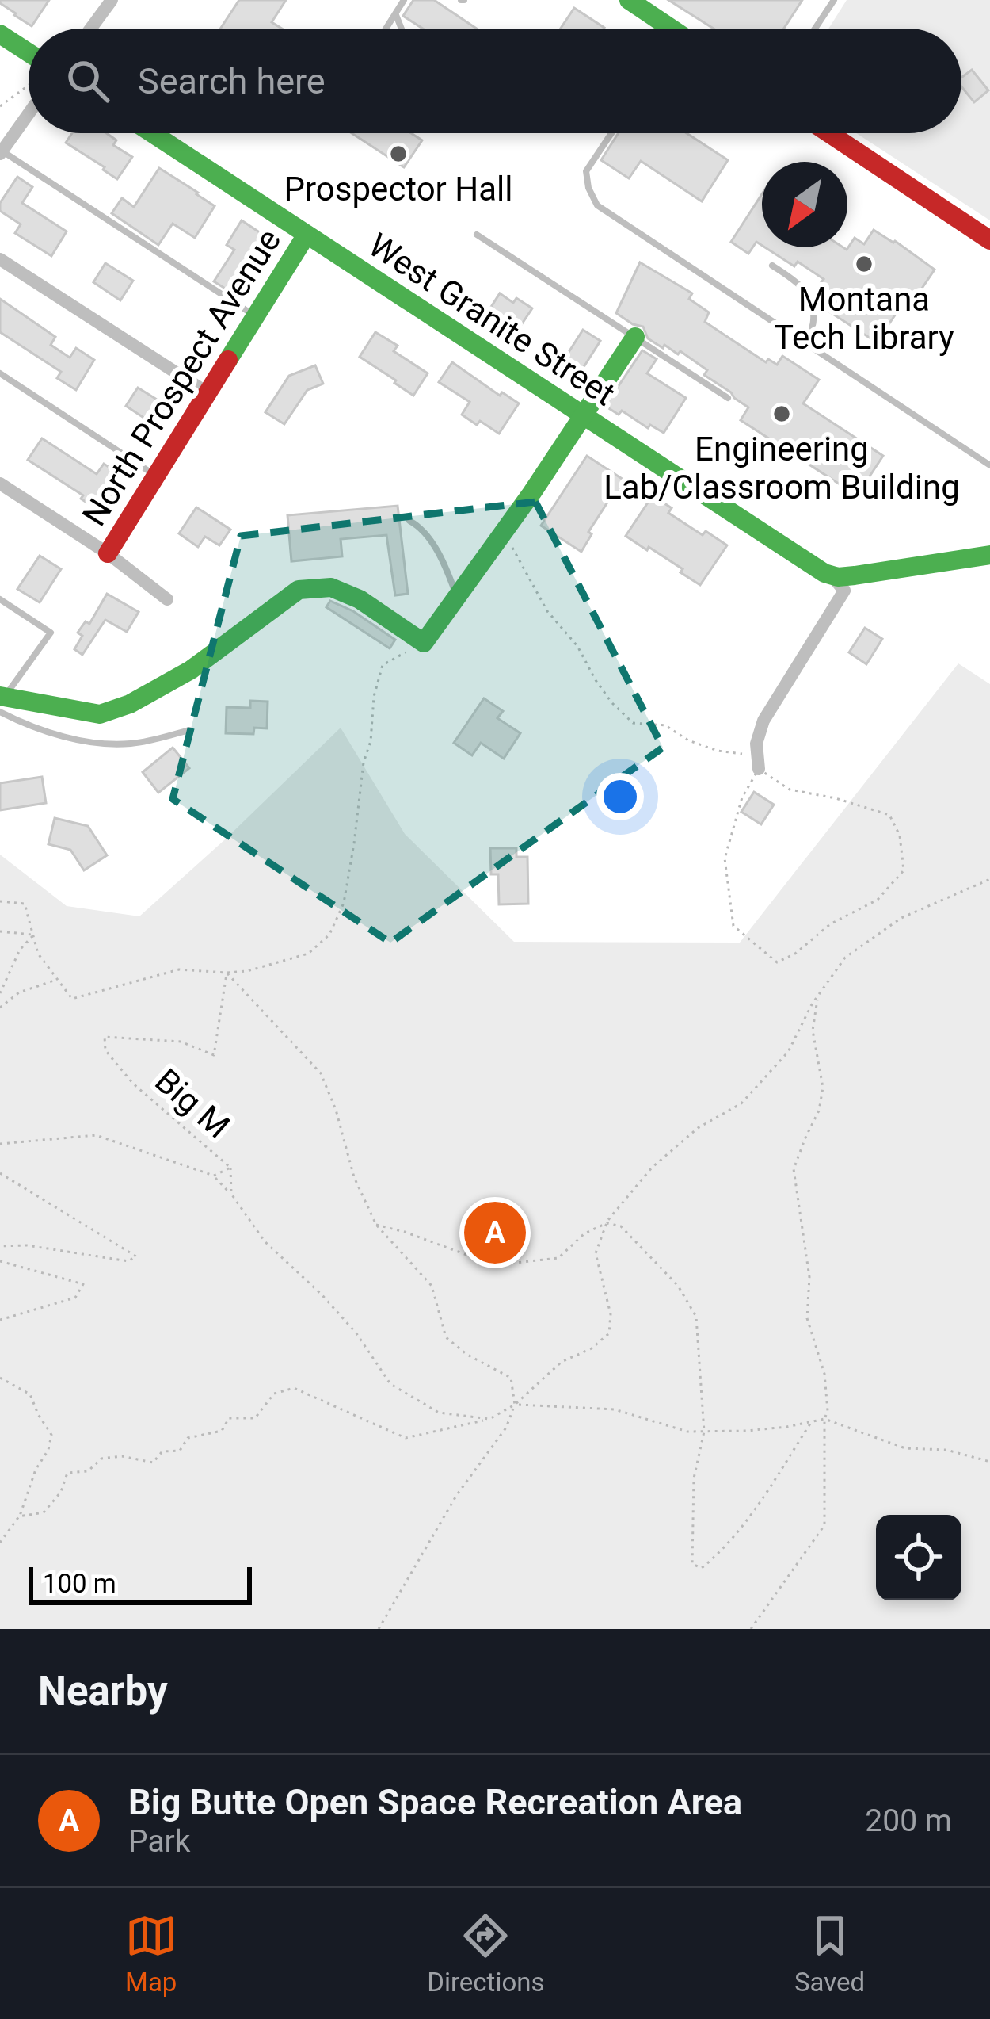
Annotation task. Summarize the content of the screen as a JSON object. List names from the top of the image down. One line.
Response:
{"streets":{"street":["West Granite Street","North Prospect Avenue"],"path":["Big M"]},"crossings":[["West Granite Street","North Prospect Avenue"]],"places":["Prospector Hall","Montana Tech Library","Engineering Lab/Classroom Building"],"scale_bar":"100 m","north":"bottom left","page":{"search":"Search here","pins":"A","scale":"100 m","heading":"Nearby","list":[{"mark":"A","name":"Big Butte Open Space Recreation Area","note":"Park","value":"200 m"}],"nav":["Map","Directions","Saved"]}}
